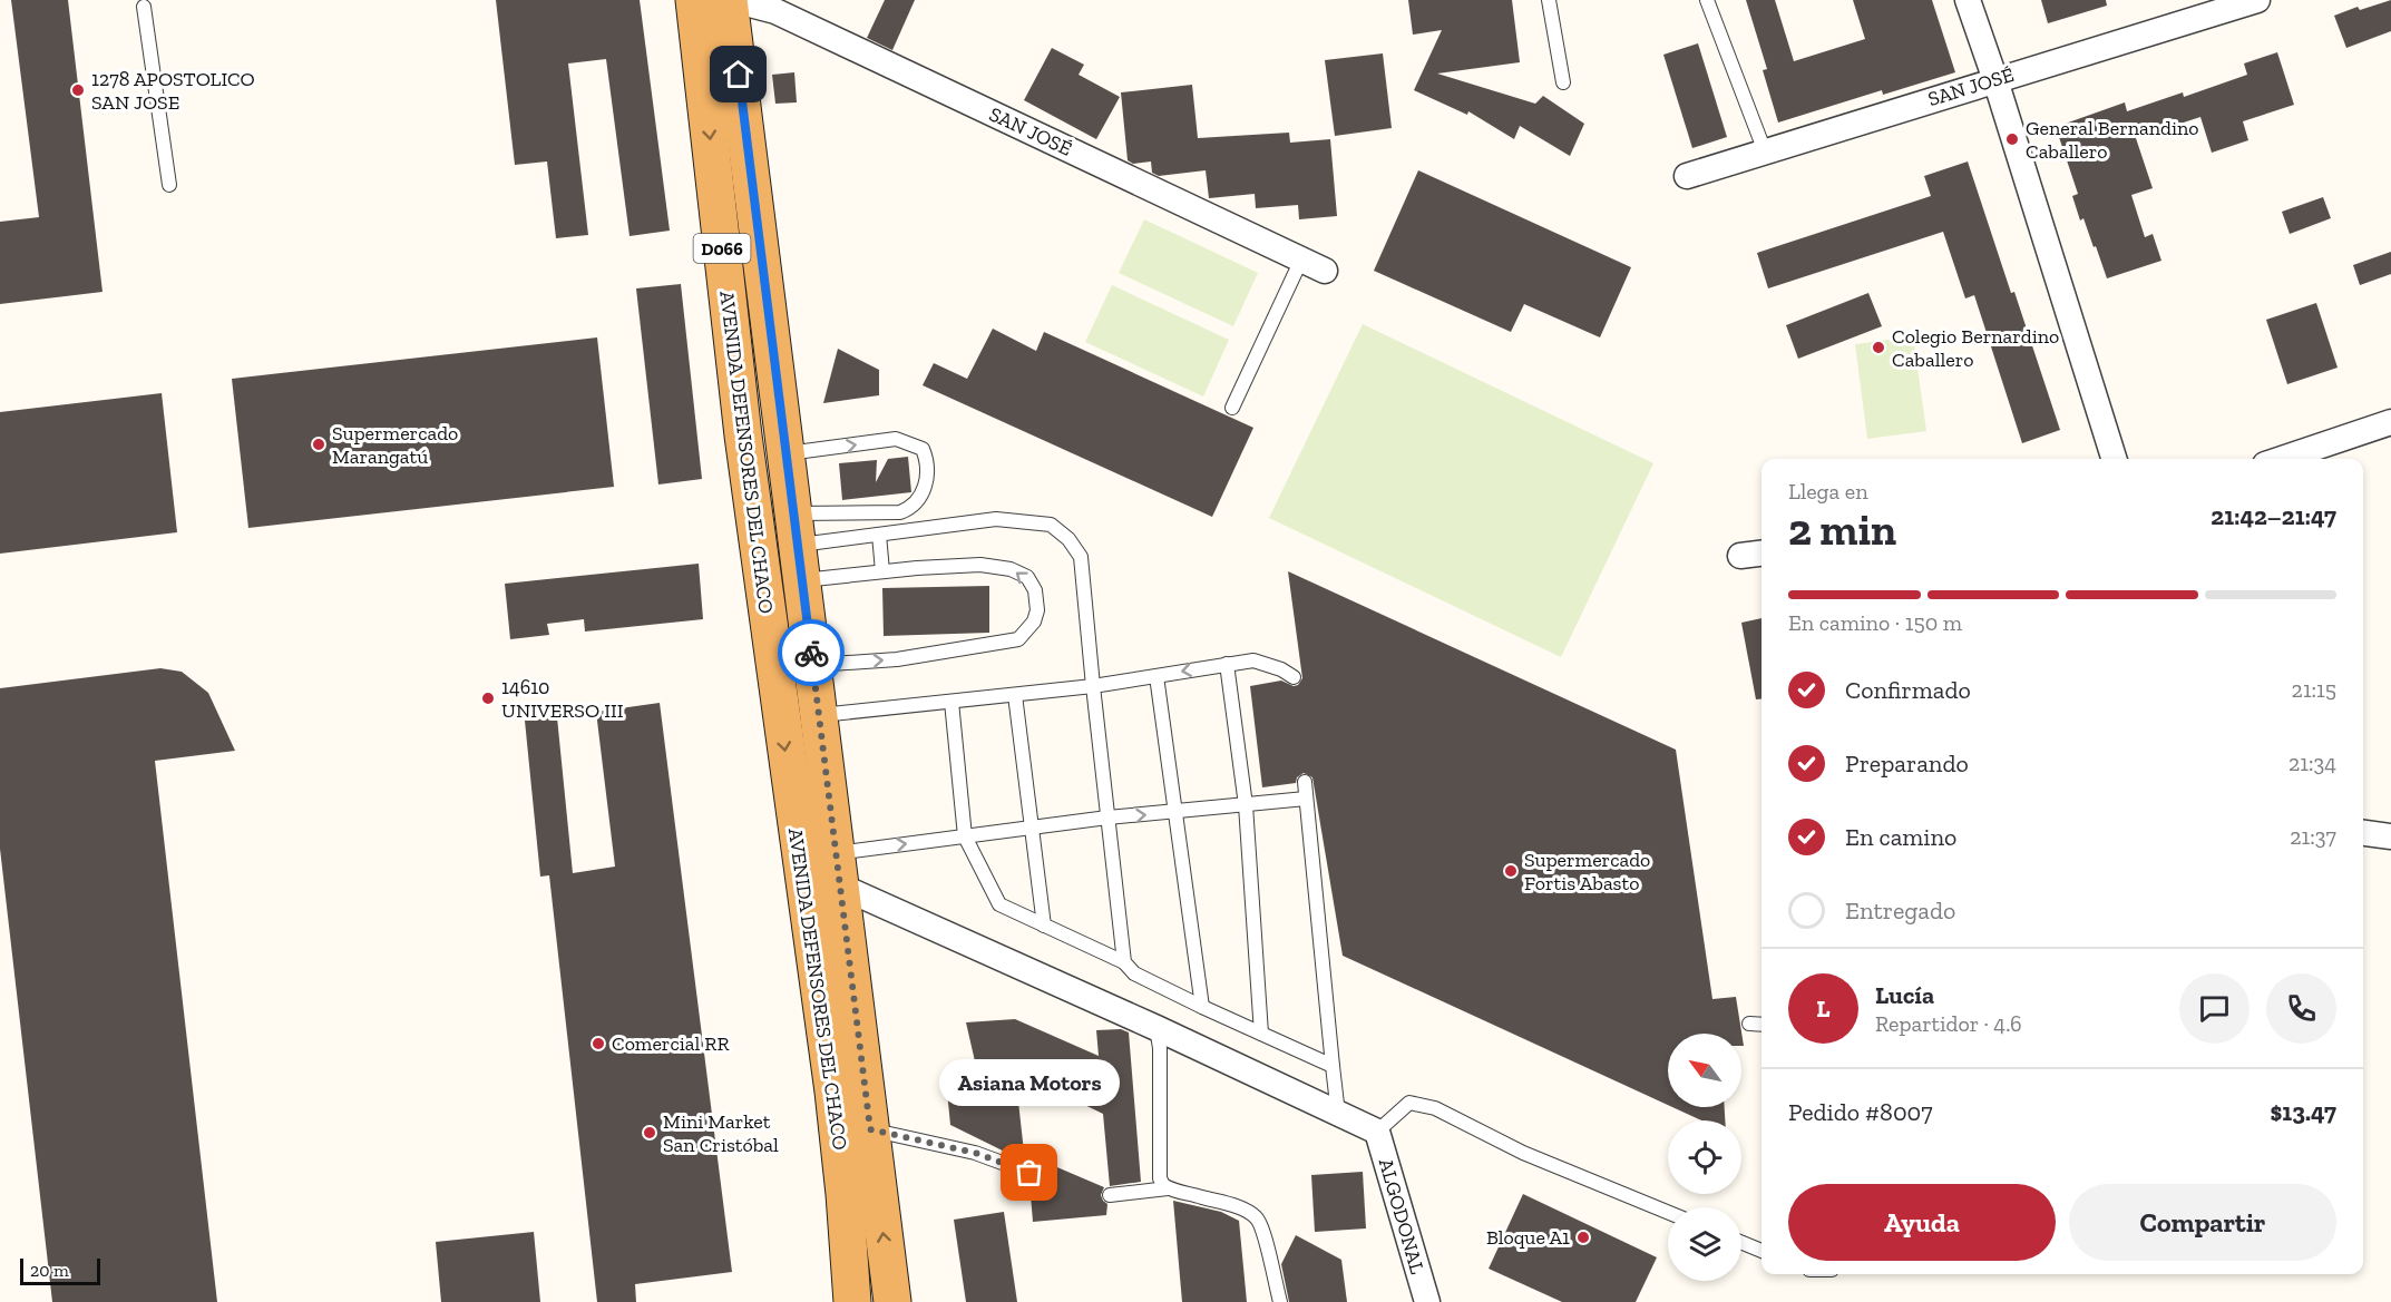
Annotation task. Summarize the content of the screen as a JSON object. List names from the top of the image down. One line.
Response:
{"streets":{"highway":["D066","AVENIDA DEFENSORES DEL CHACO"],"street":["SAN JOSÉ","ALGODONAL"]},"crossings":[["SAN JOSÉ","AVENIDA DEFENSORES DEL CHACO"]],"places":["1278 APOSTOLICO SAN JOSE","General Bernandino Caballero","Colegio Bernardino Caballero","Supermercado Marangatú","14610 UNIVERSO III","Supermercado Fortis Abasto","Comercial RR","Mini Market San Cristóbal","Asiana Motors","Bloque A1"],"scale_bar":"20 m","north":"top left","page":{"heading":["2 min","Llega en","21:42–21:47"],"panel":["Lucía","Repartidor · 4.6","Pedido #8007","$13.47"],"bar":"En camino · 150 m","list":[["Confirmado","21:15"],["Preparando","21:34"],["En camino","21:37"],"Entregado"],"round":"L","bubble":"Asiana Motors","buttons":["Ayuda","Compartir"],"scale":"20 m"}}
